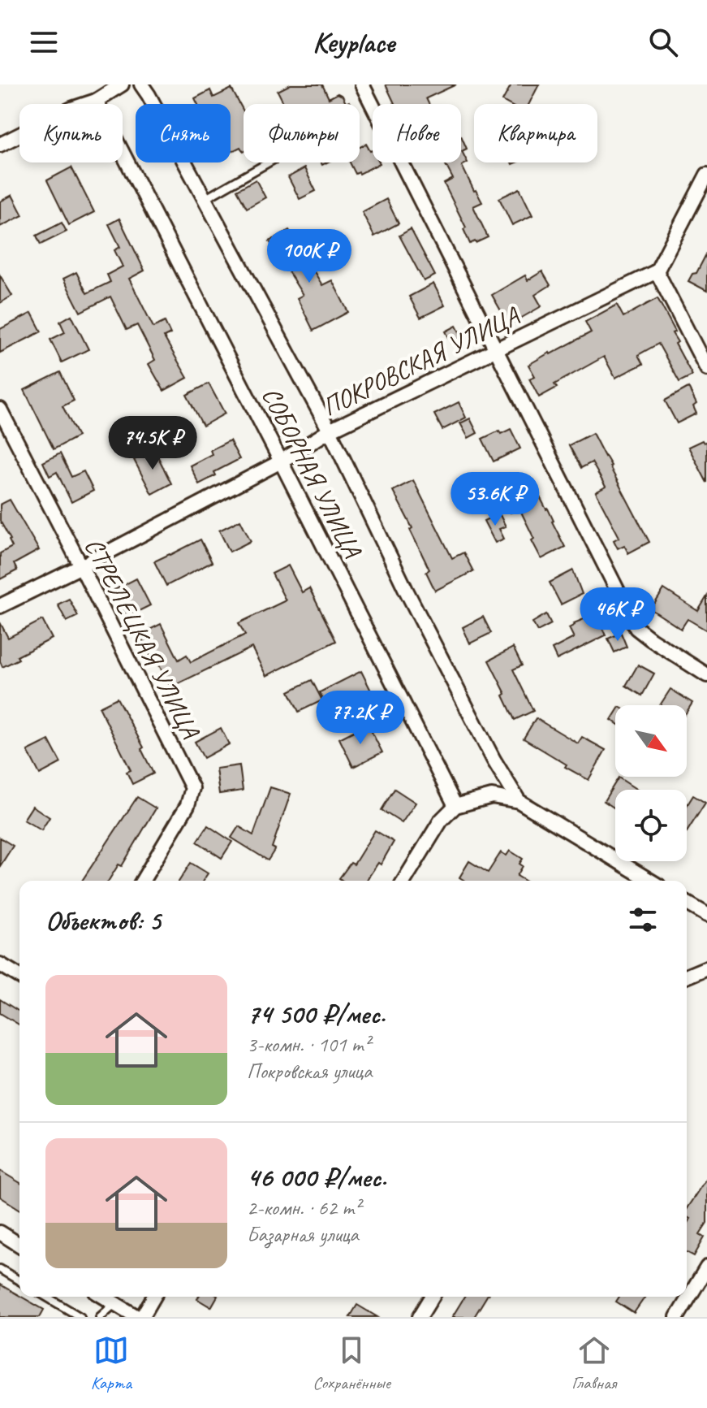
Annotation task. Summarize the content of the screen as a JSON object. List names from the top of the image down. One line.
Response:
{"streets":{"street":["ПОКРОВСКАЯ УЛИЦА","СОБОРНАЯ УЛИЦА","СТРЕЛЕЦКАЯ УЛИЦА"]},"crossings":[["ПОКРОВСКАЯ УЛИЦА","СОБОРНАЯ УЛИЦА"],["ПОКРОВСКАЯ УЛИЦА","СТРЕЛЕЦКАЯ УЛИЦА"]],"north":"bottom right","page":{"header":"Keyplace","chip":["Купить","Снять","Фильтры","Новое","Квартира"],"price":["100K ₽","74.5K ₽","53.6K ₽","46K ₽","77.2K ₽"],"heading":"Объектов: 5","list":[{"name":"74 500 ₽/мес.","note":"3-комн. · 101 m² · Покровская улица"},{"name":"46 000 ₽/мес.","note":"2-комн. · 62 m² · Базарная улица"}],"tabs":["Карта","Сохранённые","Главная"]}}
